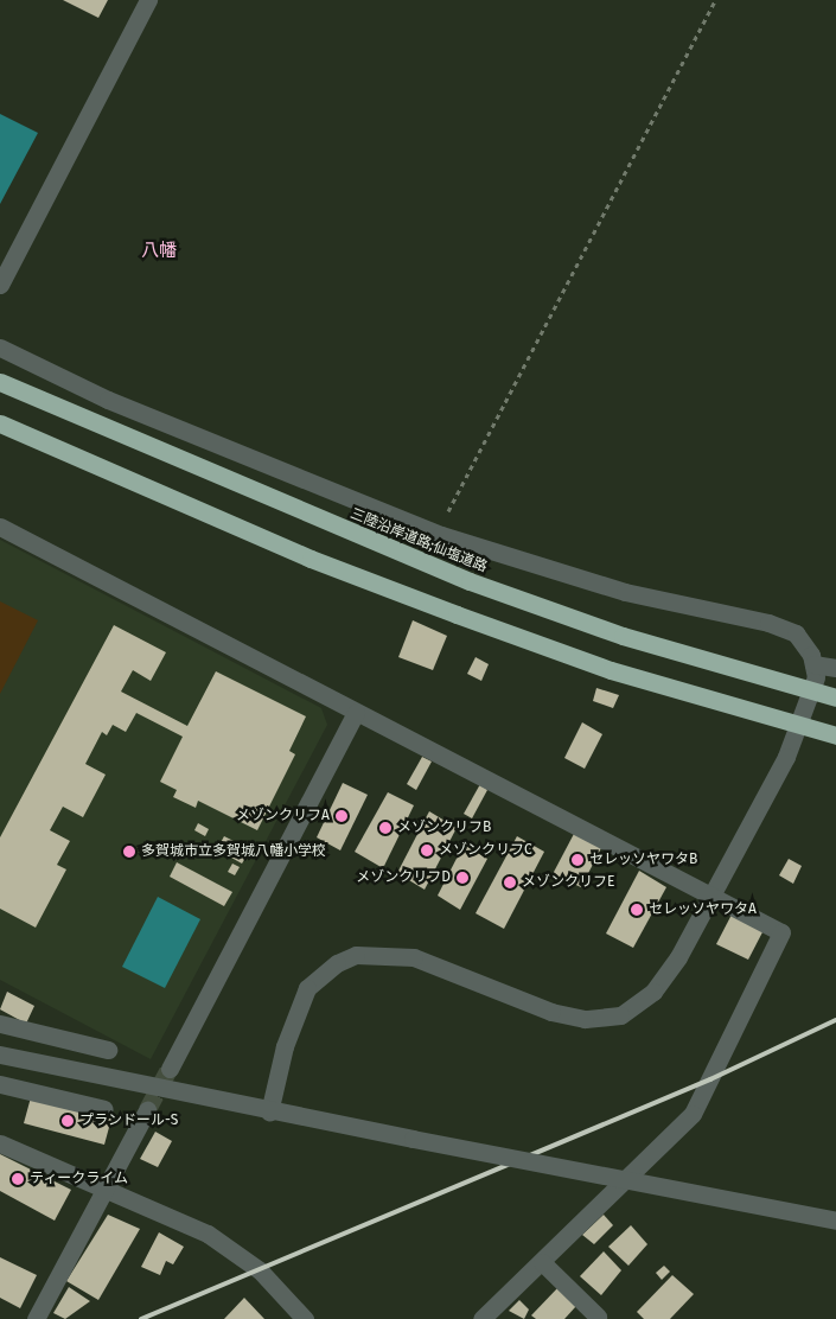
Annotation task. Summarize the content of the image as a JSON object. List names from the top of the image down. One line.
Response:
{"streets":{"highway":["三陸沿岸道路;仙塩道路"]},"districts":["八幡"],"places":["メゾンクリフA","メゾンクリフB","メゾンクリフC","多賀城市立多賀城八幡小学校","セレッソヤワタB","メゾンクリフD","メゾンクリフE","セレッソヤワタA","プランドール-S","ティークライム"]}
